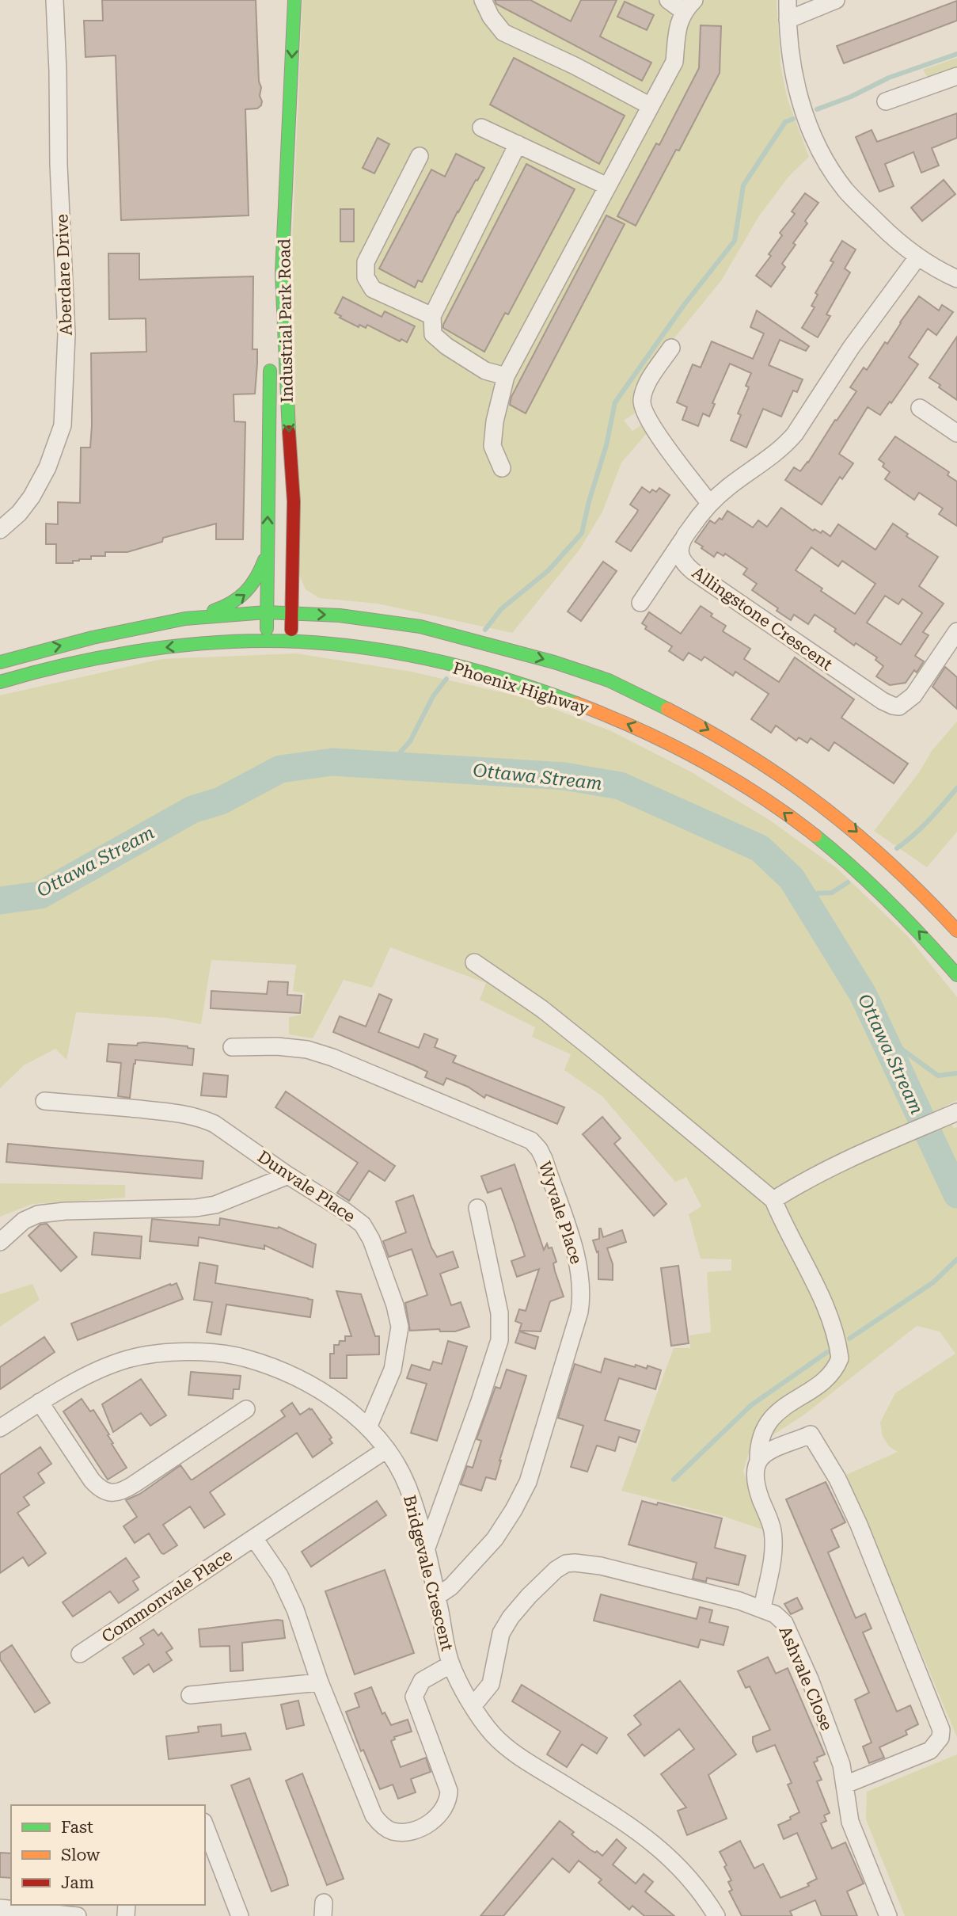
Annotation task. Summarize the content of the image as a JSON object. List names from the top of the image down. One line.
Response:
{"streets":{"main road":["Industrial Park Road","Phoenix Highway"],"street":["Aberdare Drive","Allingstone Crescent","Dunvale Place","Wyvale Place","Bridgevale Crescent","Commonvale Place","Ashvale Close"]},"crossings":[["Industrial Park Road","Phoenix Highway"],["Dunvale Place","Bridgevale Crescent"],["Wyvale Place","Bridgevale Crescent"],["Bridgevale Crescent","Commonvale Place"],["Bridgevale Crescent","Ashvale Close"]],"water":["Ottawa Stream"],"legend":["Fast","Slow","Jam"]}
